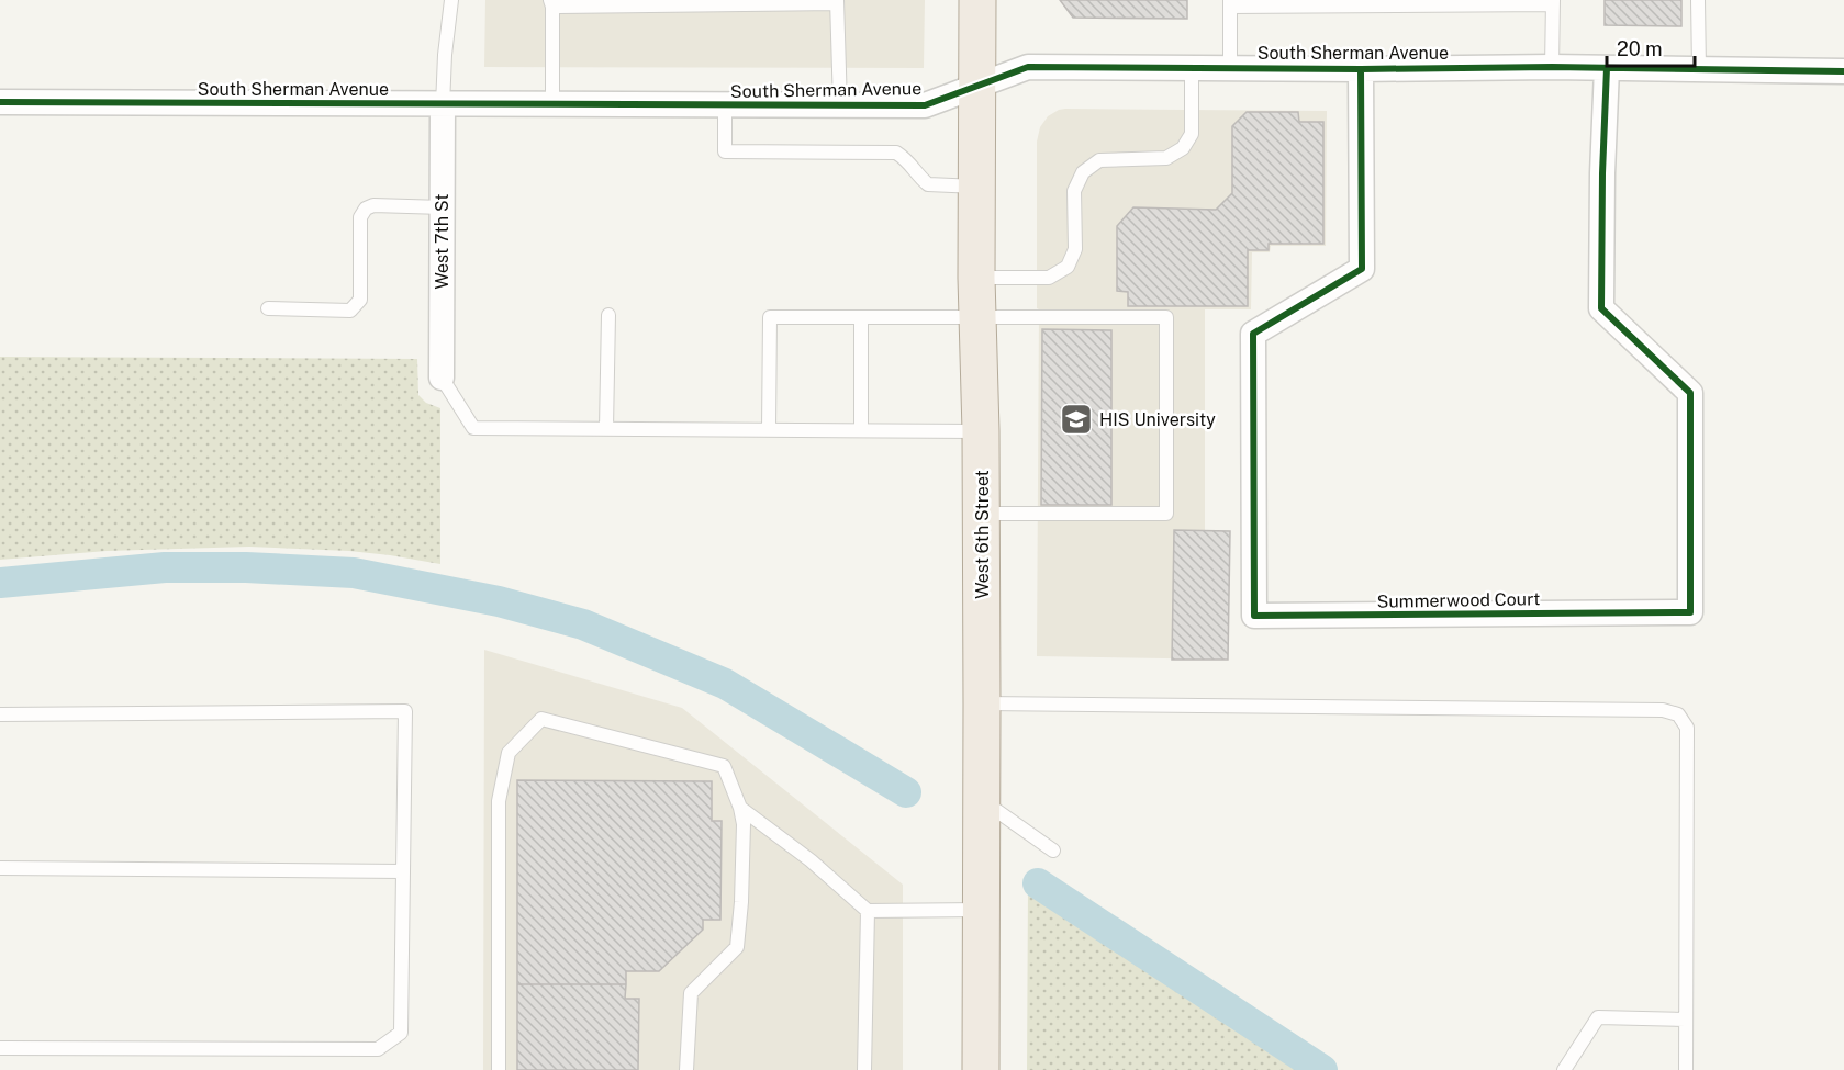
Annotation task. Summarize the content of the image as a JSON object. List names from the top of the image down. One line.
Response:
{"streets":{"main road":["West 6th Street"],"street":["South Sherman Avenue","West 7th St","Summerwood Court"]},"crossings":[["South Sherman Avenue","West 7th St"],["South Sherman Avenue","West 6th Street"],["South Sherman Avenue","Summerwood Court"]],"places":{"school or university":["HIS University"]},"scale_bar":"20 m"}
